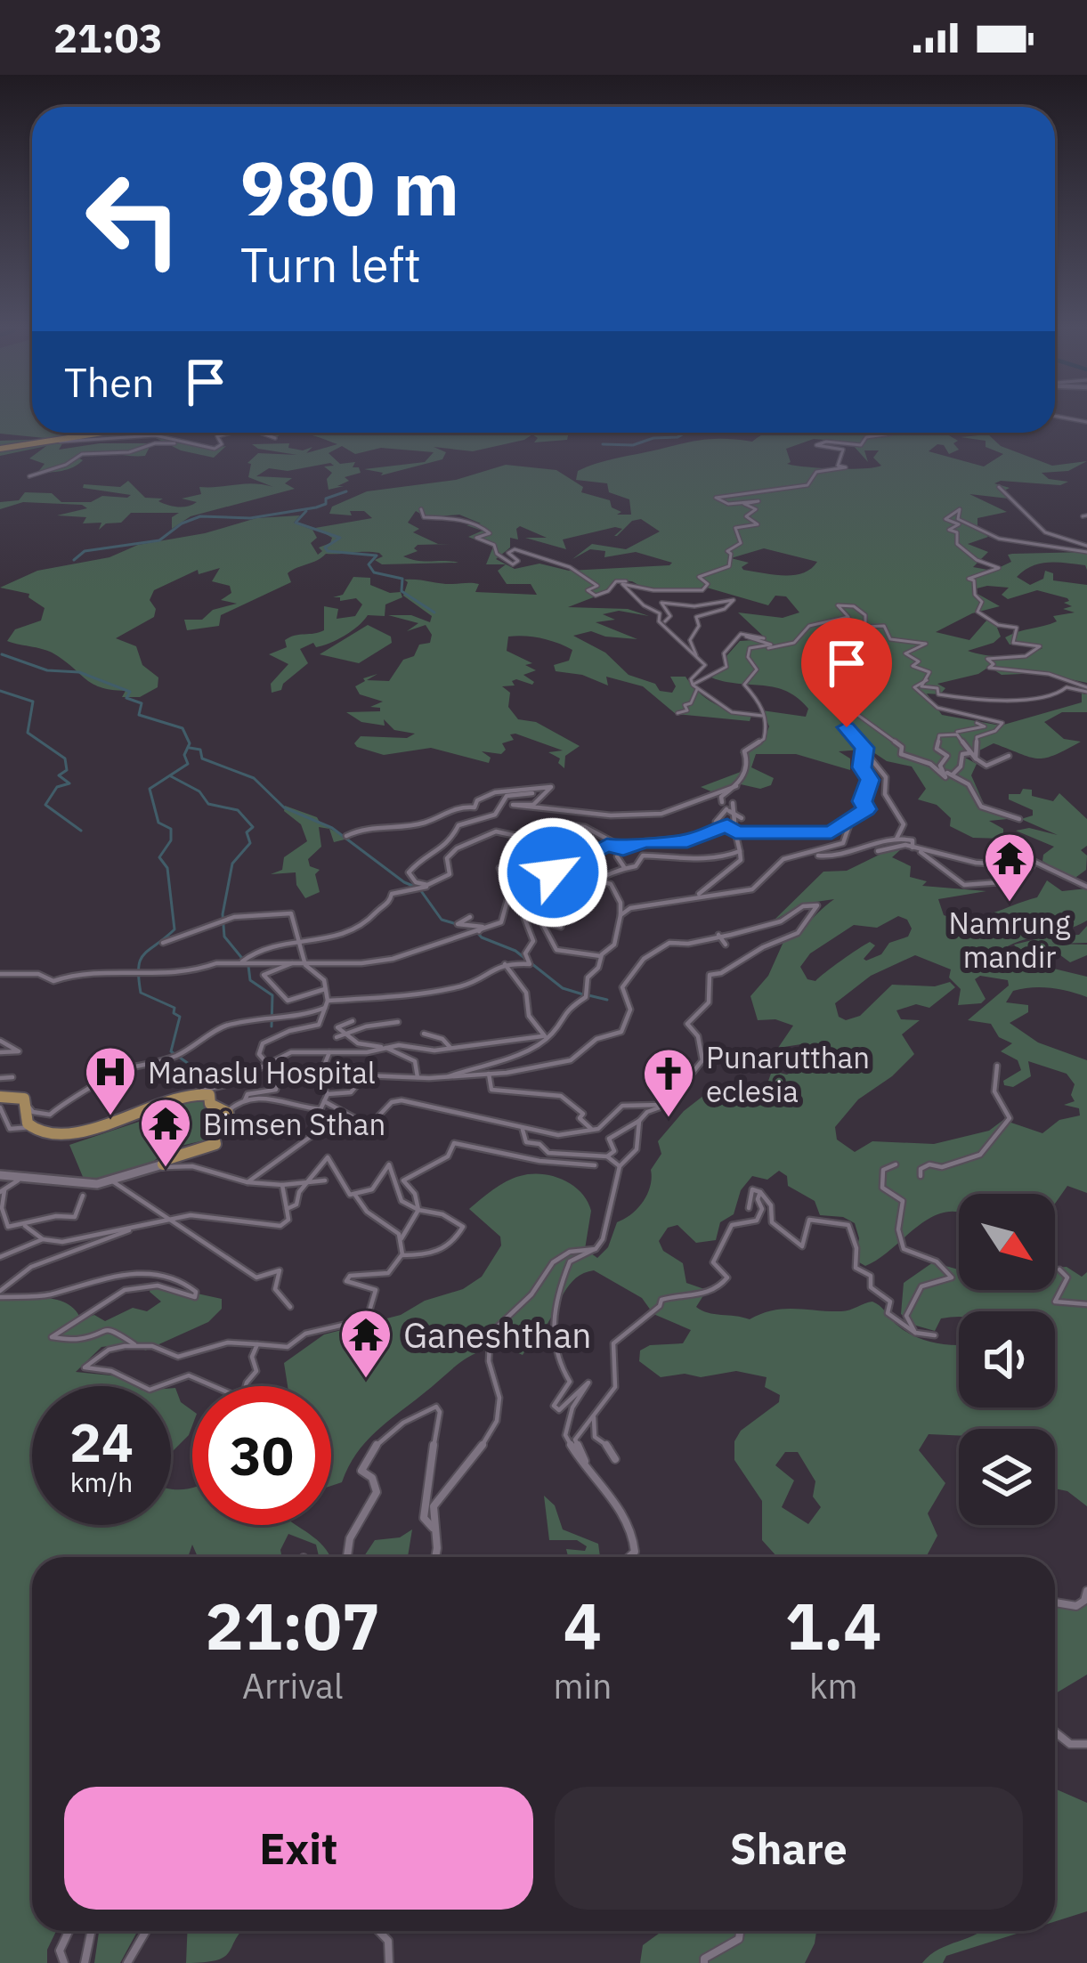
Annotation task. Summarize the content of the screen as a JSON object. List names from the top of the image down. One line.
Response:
{"places":{"temple":["Namrung mandir","Bimsen Sthan","Ganeshthan"],"hospital":["Manaslu Hospital"],"church":["Punarutthan eclesia"]},"north":"bottom right","page":{"status":"21:03","turn":["980 m","Turn left"],"then":"Then","speed":"24 km/h","limit":"30","eta":["21:07","Arrival","4","min","1.4","km"],"buttons":["Exit","Share"]}}
